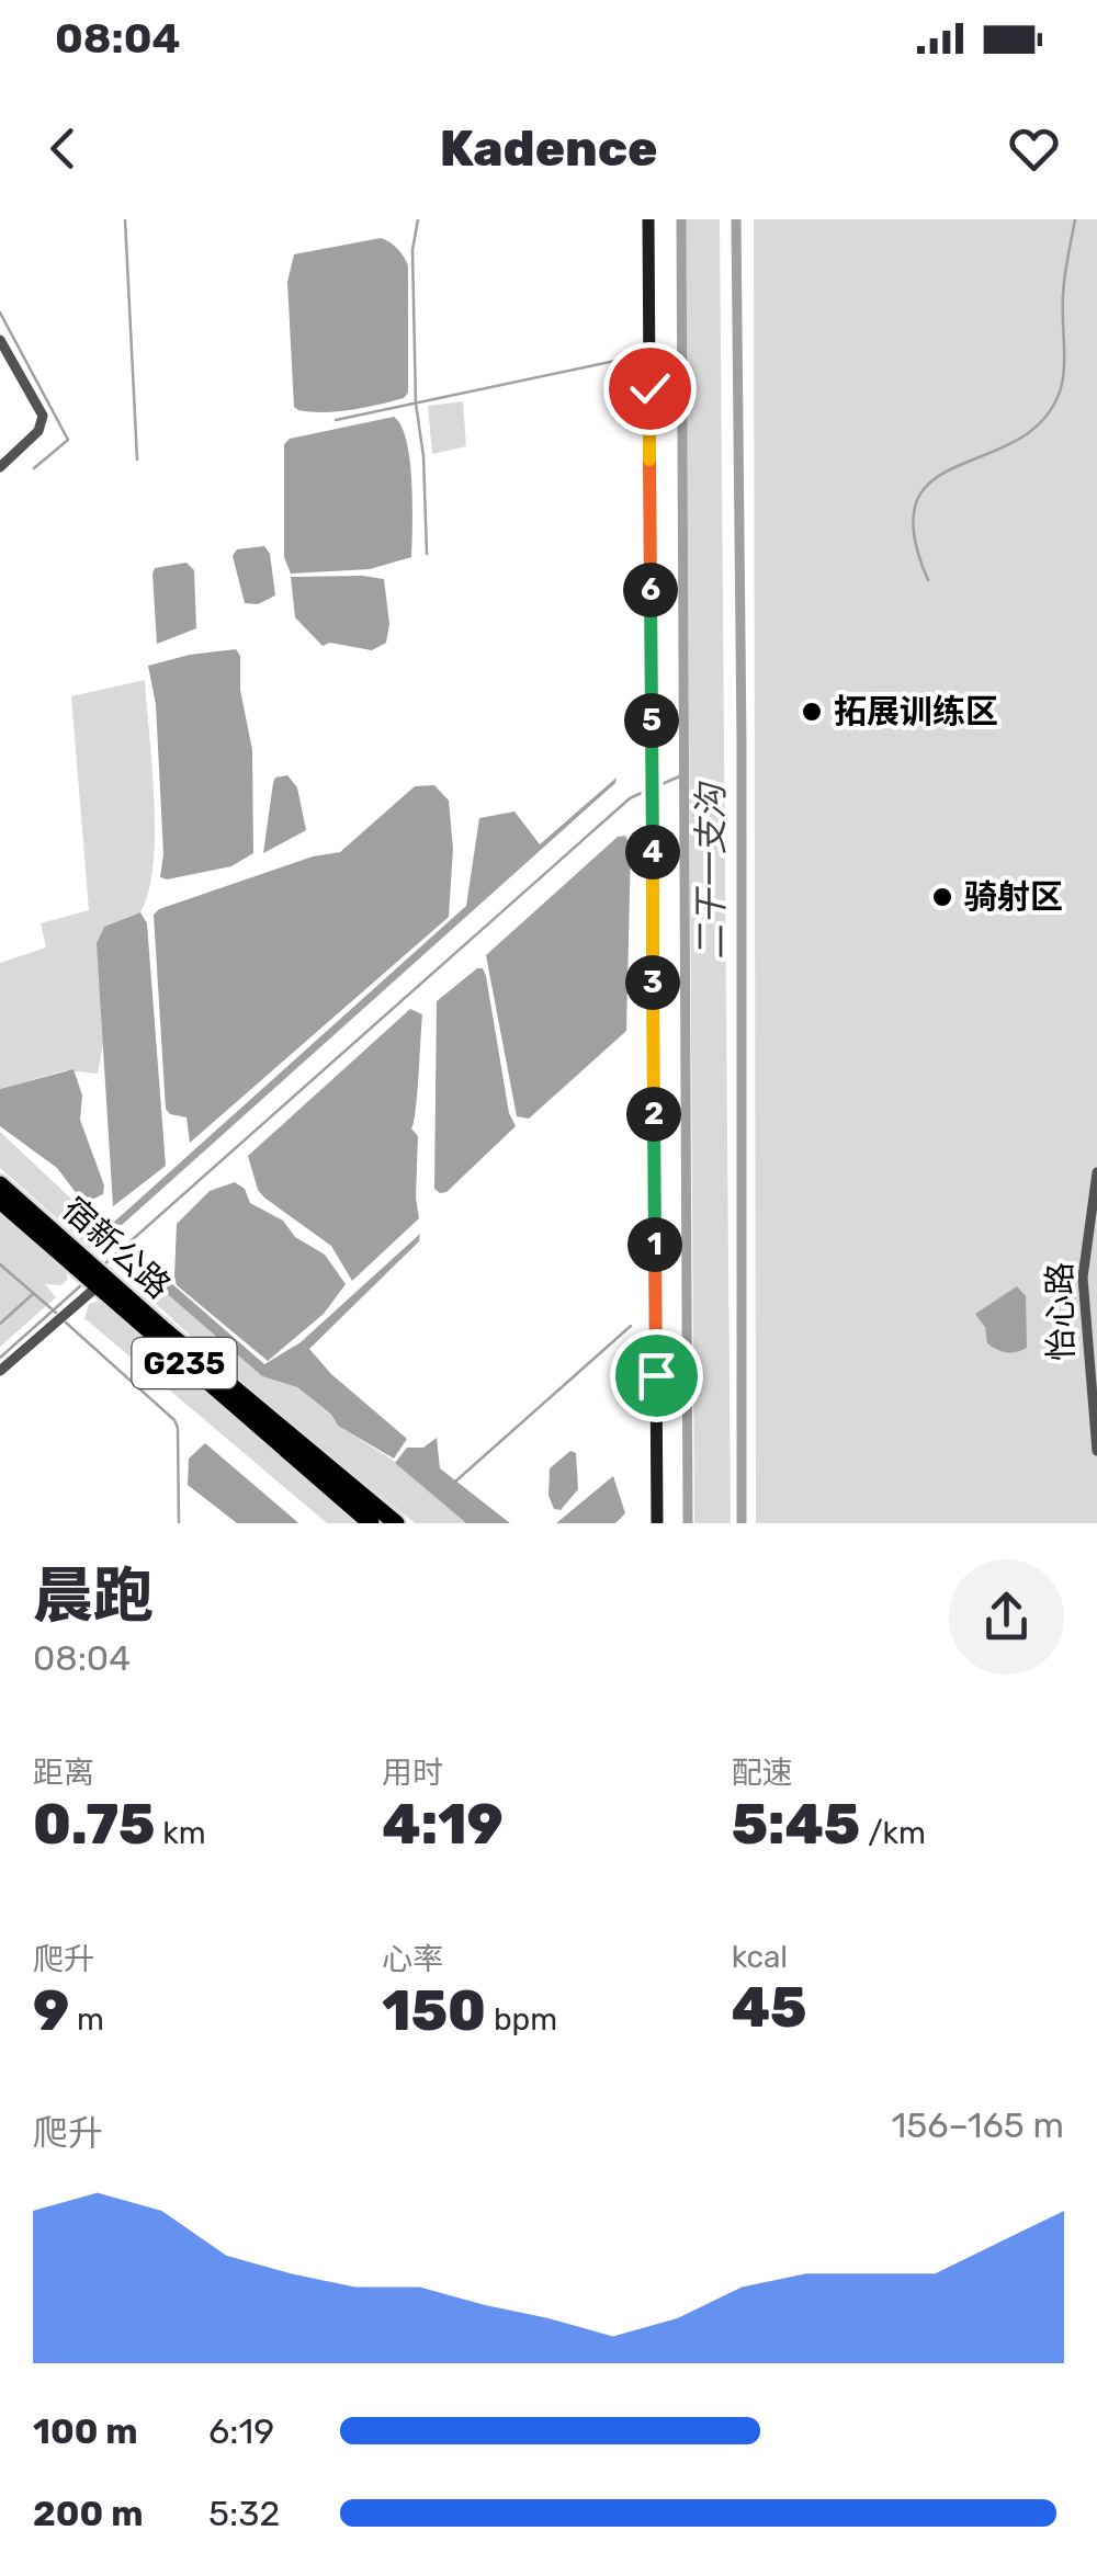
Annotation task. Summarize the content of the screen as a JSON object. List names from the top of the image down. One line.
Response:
{"streets":{"highway":["宿新公路","G235"],"street":["怡心路"]},"water":["二干一支沟"],"places":["拓展训练区","骑射区"],"page":{"status":"08:04","header":"Kadence","pins":["6","5","4","3","2","1"],"heading":["晨跑","08:04"],"stats":[["距离","0.75 km"],["用时","4:19"],["配速","5:45 /km"],["爬升","9 m"],["心率","150 bpm"],["kcal","45"]],"chart":["爬升","156–165 m"],"list":[{"name":"100 m","note":"6:19"},{"name":"200 m","note":"5:32"}]}}
